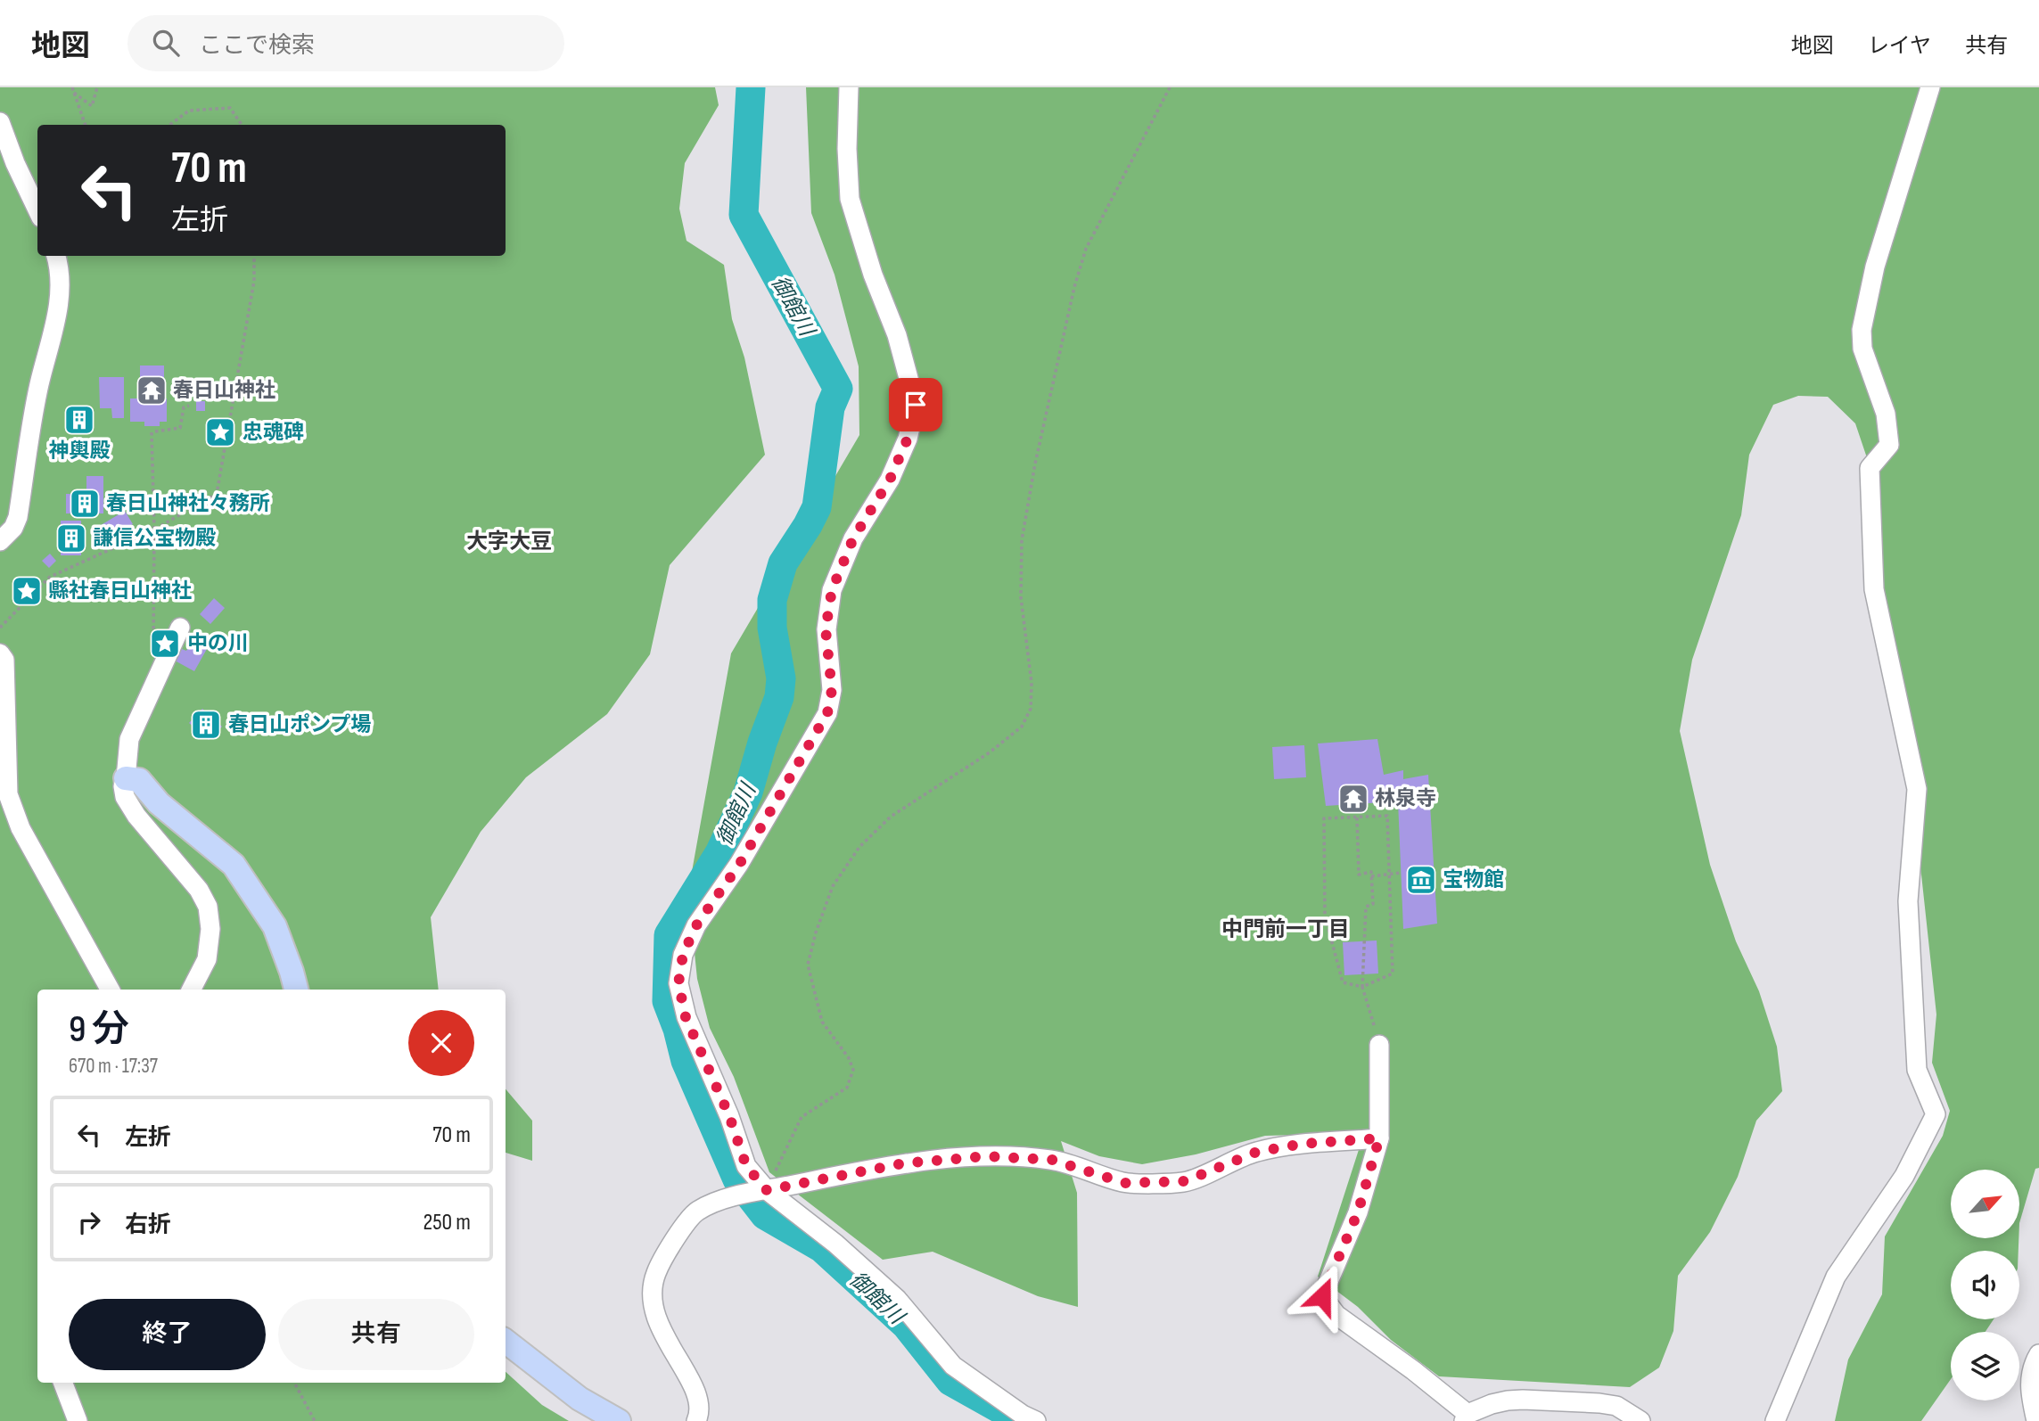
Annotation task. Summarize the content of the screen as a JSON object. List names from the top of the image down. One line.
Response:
{"districts":["大字大豆","中門前一丁目"],"water":["御館川"],"places":{"temple":["春日山神社","林泉寺"],"building":["神輿殿","春日山神社々務所","謙信公宝物殿","春日山ポンプ場"],"place":["忠魂碑","縣社春日山神社","中の川"],"museum":["宝物館"]},"north":"top right","page":{"header":"地図","search":"ここで検索","nav":["地図","レイヤ","共有"],"turn":["70 m","左折"],"heading":["9 分","670 m · 17:37"],"list":[{"name":"左折","value":"70 m"},{"name":"右折","value":"250 m"}],"buttons":["終了","共有"]}}
